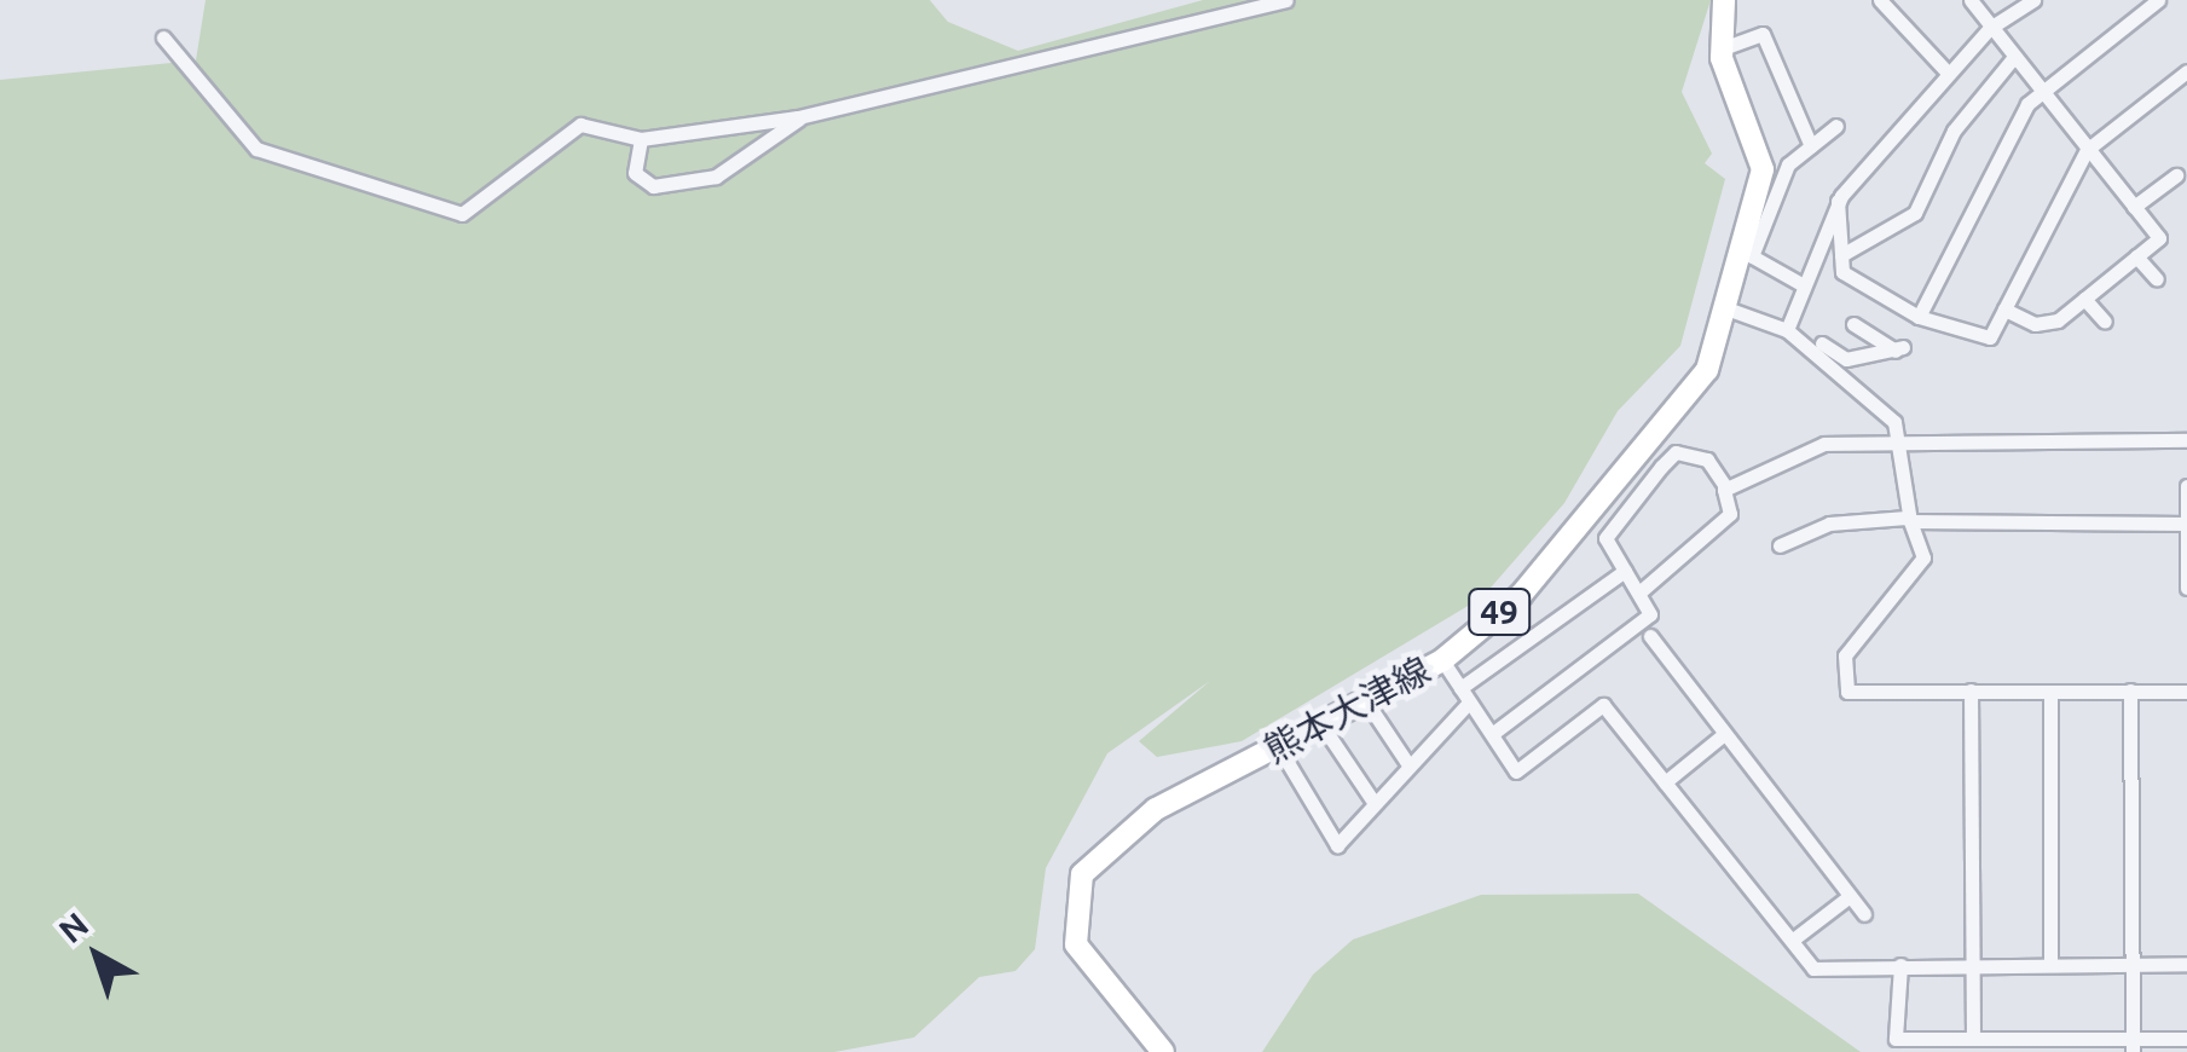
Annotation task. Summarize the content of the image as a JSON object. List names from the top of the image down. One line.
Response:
{"streets":{"main road":["49","熊本大津線"]},"north":"top left"}
